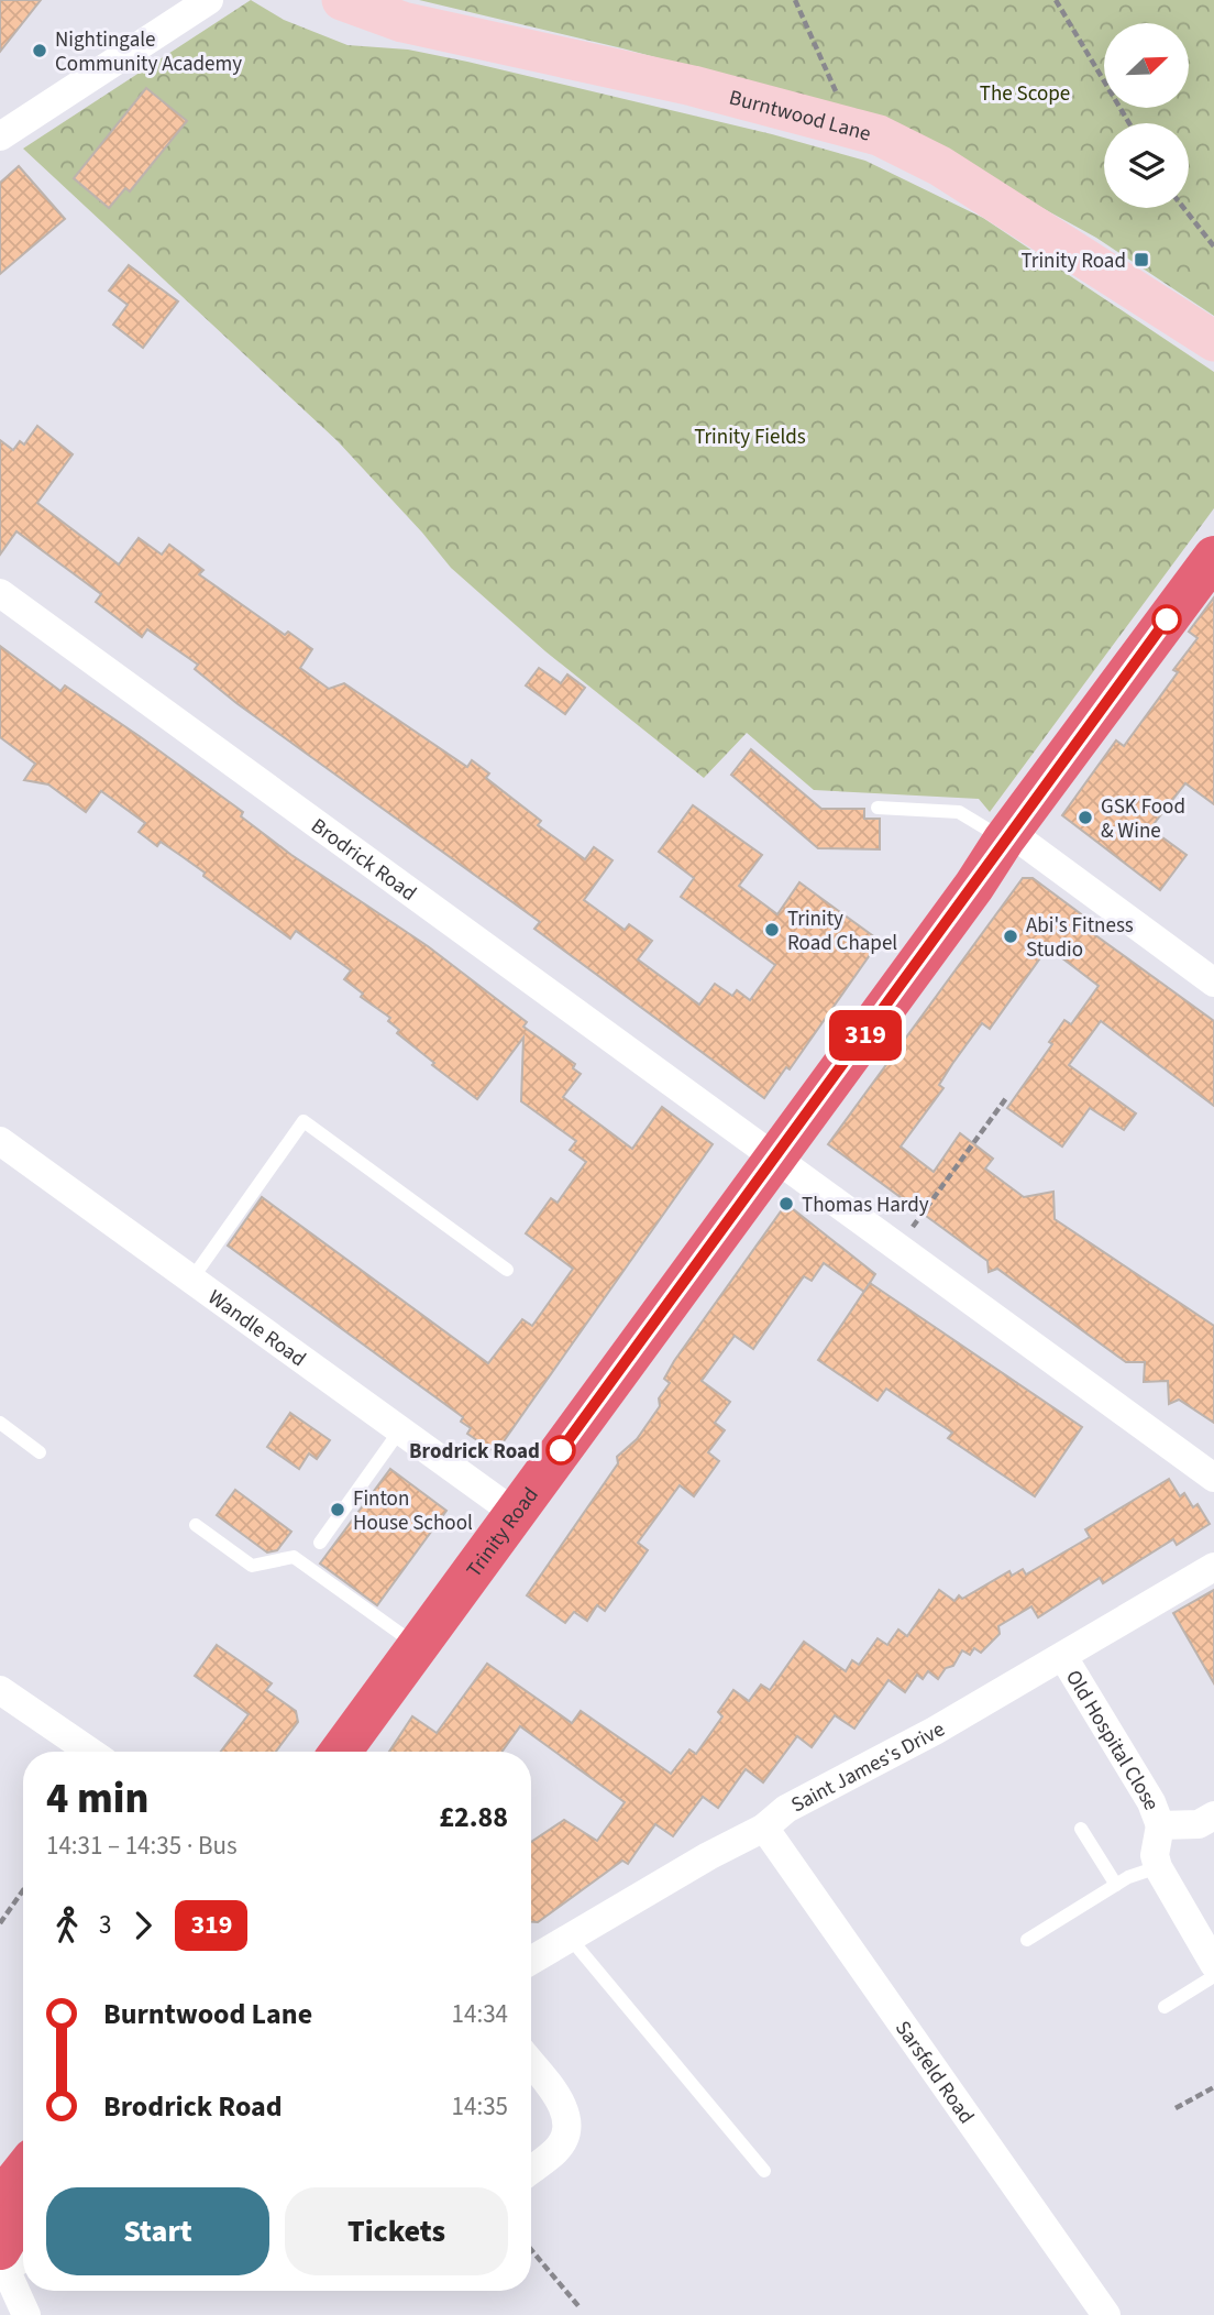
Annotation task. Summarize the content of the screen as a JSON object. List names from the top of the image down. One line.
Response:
{"streets":{"highway":["Trinity Road"],"main road":["Burntwood Lane"],"street":["Brodrick Road","Wandle Road","Old Hospital Close","Saint James's Drive","Sarsfeld Road"]},"crossings":[["Brodrick Road","Trinity Road"],["Wandle Road","Trinity Road"],["Old Hospital Close","Saint James's Drive"],["Saint James's Drive","Sarsfeld Road"]],"parks":["The Scope","Trinity Fields"],"places":{"other":["Nightingale Community Academy","GSK Food & Wine","Trinity Road Chapel","Abi's Fitness Studio","Thomas Hardy","Brodrick Road","Finton House School"],"transit":["Trinity Road"]},"lines":["bus line 319"],"north":"top right","page":{"on_map":"319","heading":["4 min","14:31 – 14:35 · Bus","£2.88"],"legs":["3","319"],"list":[{"name":"Burntwood Lane","value":"14:34"},{"name":"Brodrick Road","value":"14:35"}],"buttons":["Start","Tickets"]}}
